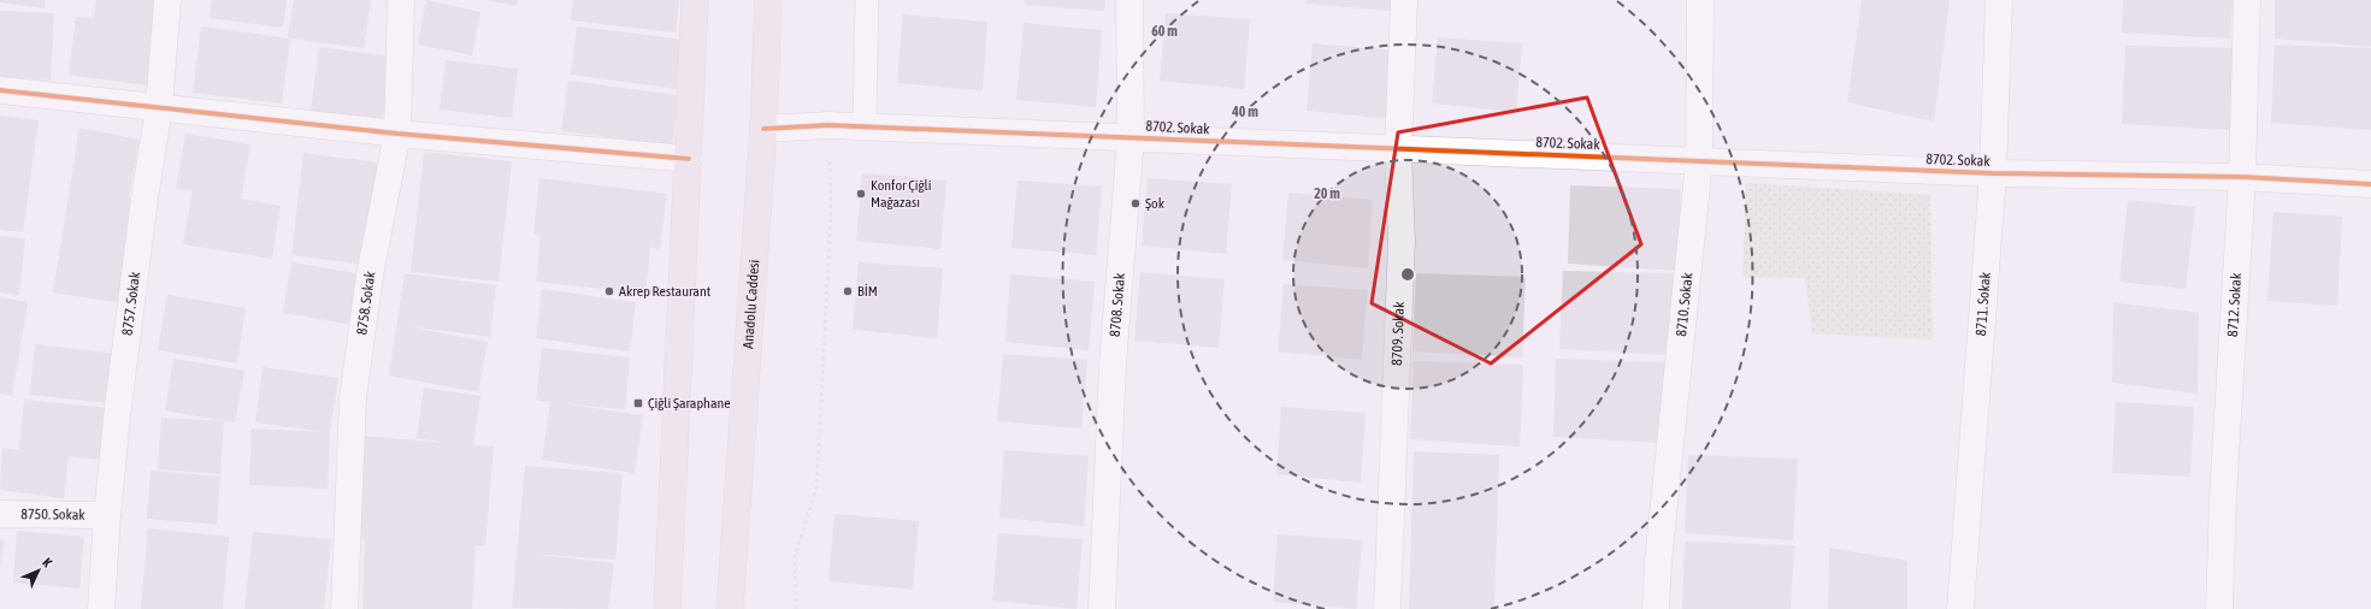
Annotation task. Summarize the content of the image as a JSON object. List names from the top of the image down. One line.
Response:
{"streets":{"highway":["Anadolu Caddesi"],"street":["8702. Sokak","8758. Sokak","8757. Sokak","8708. Sokak","8710. Sokak","8711. Sokak","8712. Sokak","8709. Sokak","8750. Sokak"]},"crossings":[["8702. Sokak","Anadolu Caddesi"],["8702. Sokak","8708. Sokak"],["8702. Sokak","8710. Sokak"],["8702. Sokak","8711. Sokak"],["8702. Sokak","8712. Sokak"],["8702. Sokak","8709. Sokak"],["8757. Sokak","8750. Sokak"]],"places":{"other":["Konfor Çiğli Mağazası","Şok","Akrep Restaurant","BİM"],"transit":["Çiğli Şaraphane"]},"north":"top right","rings":["60 m","40 m","20 m"]}
